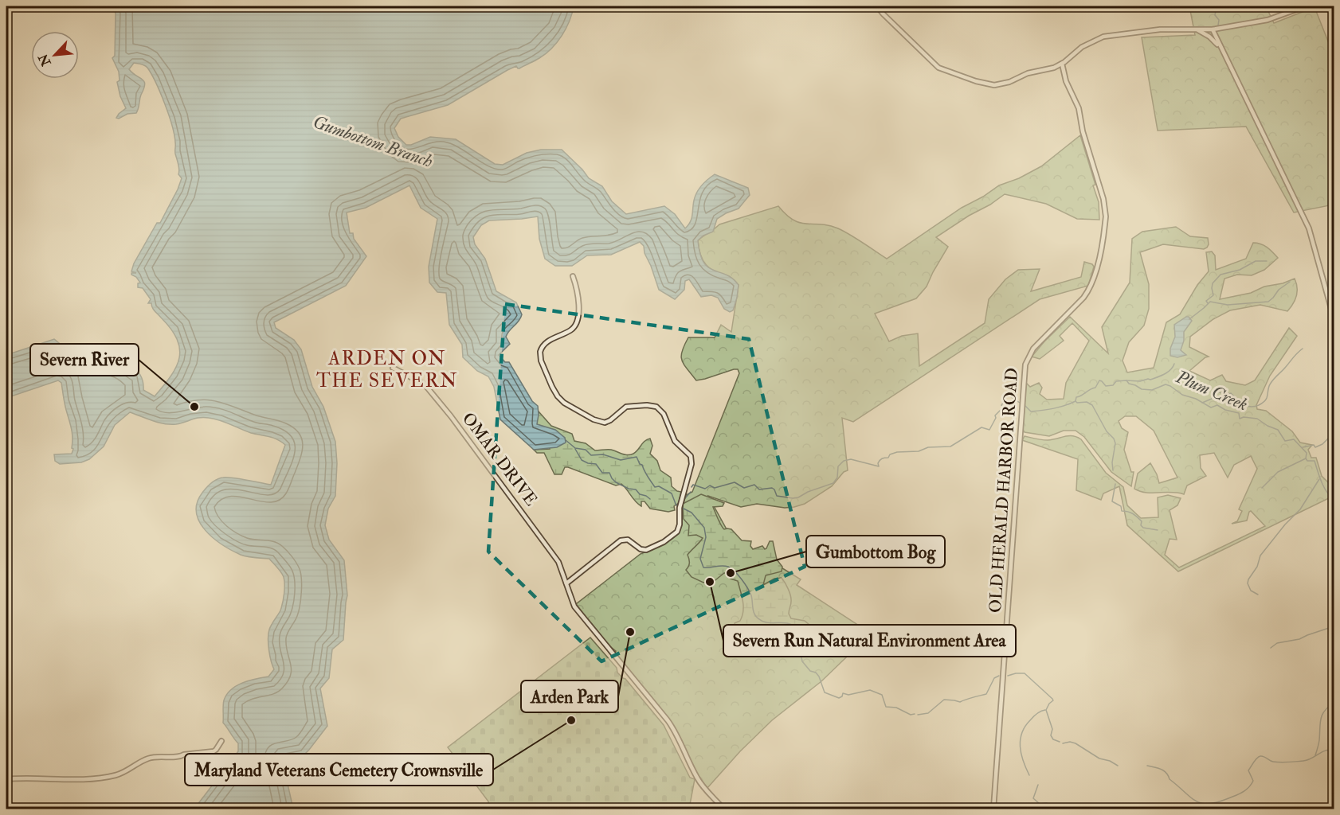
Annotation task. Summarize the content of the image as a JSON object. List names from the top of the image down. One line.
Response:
{"streets":{"street":["OMAR DRIVE","OLD HERALD HARBOR ROAD"]},"districts":["ARDEN ON THE SEVERN"],"water":["Gumbottom Branch","Plum Creek"],"places":["Severn River","Gumbottom Bog","Severn Run Natural Environment Area","Arden Park","Maryland Veterans Cemetery Crownsville"],"north":"bottom left"}
